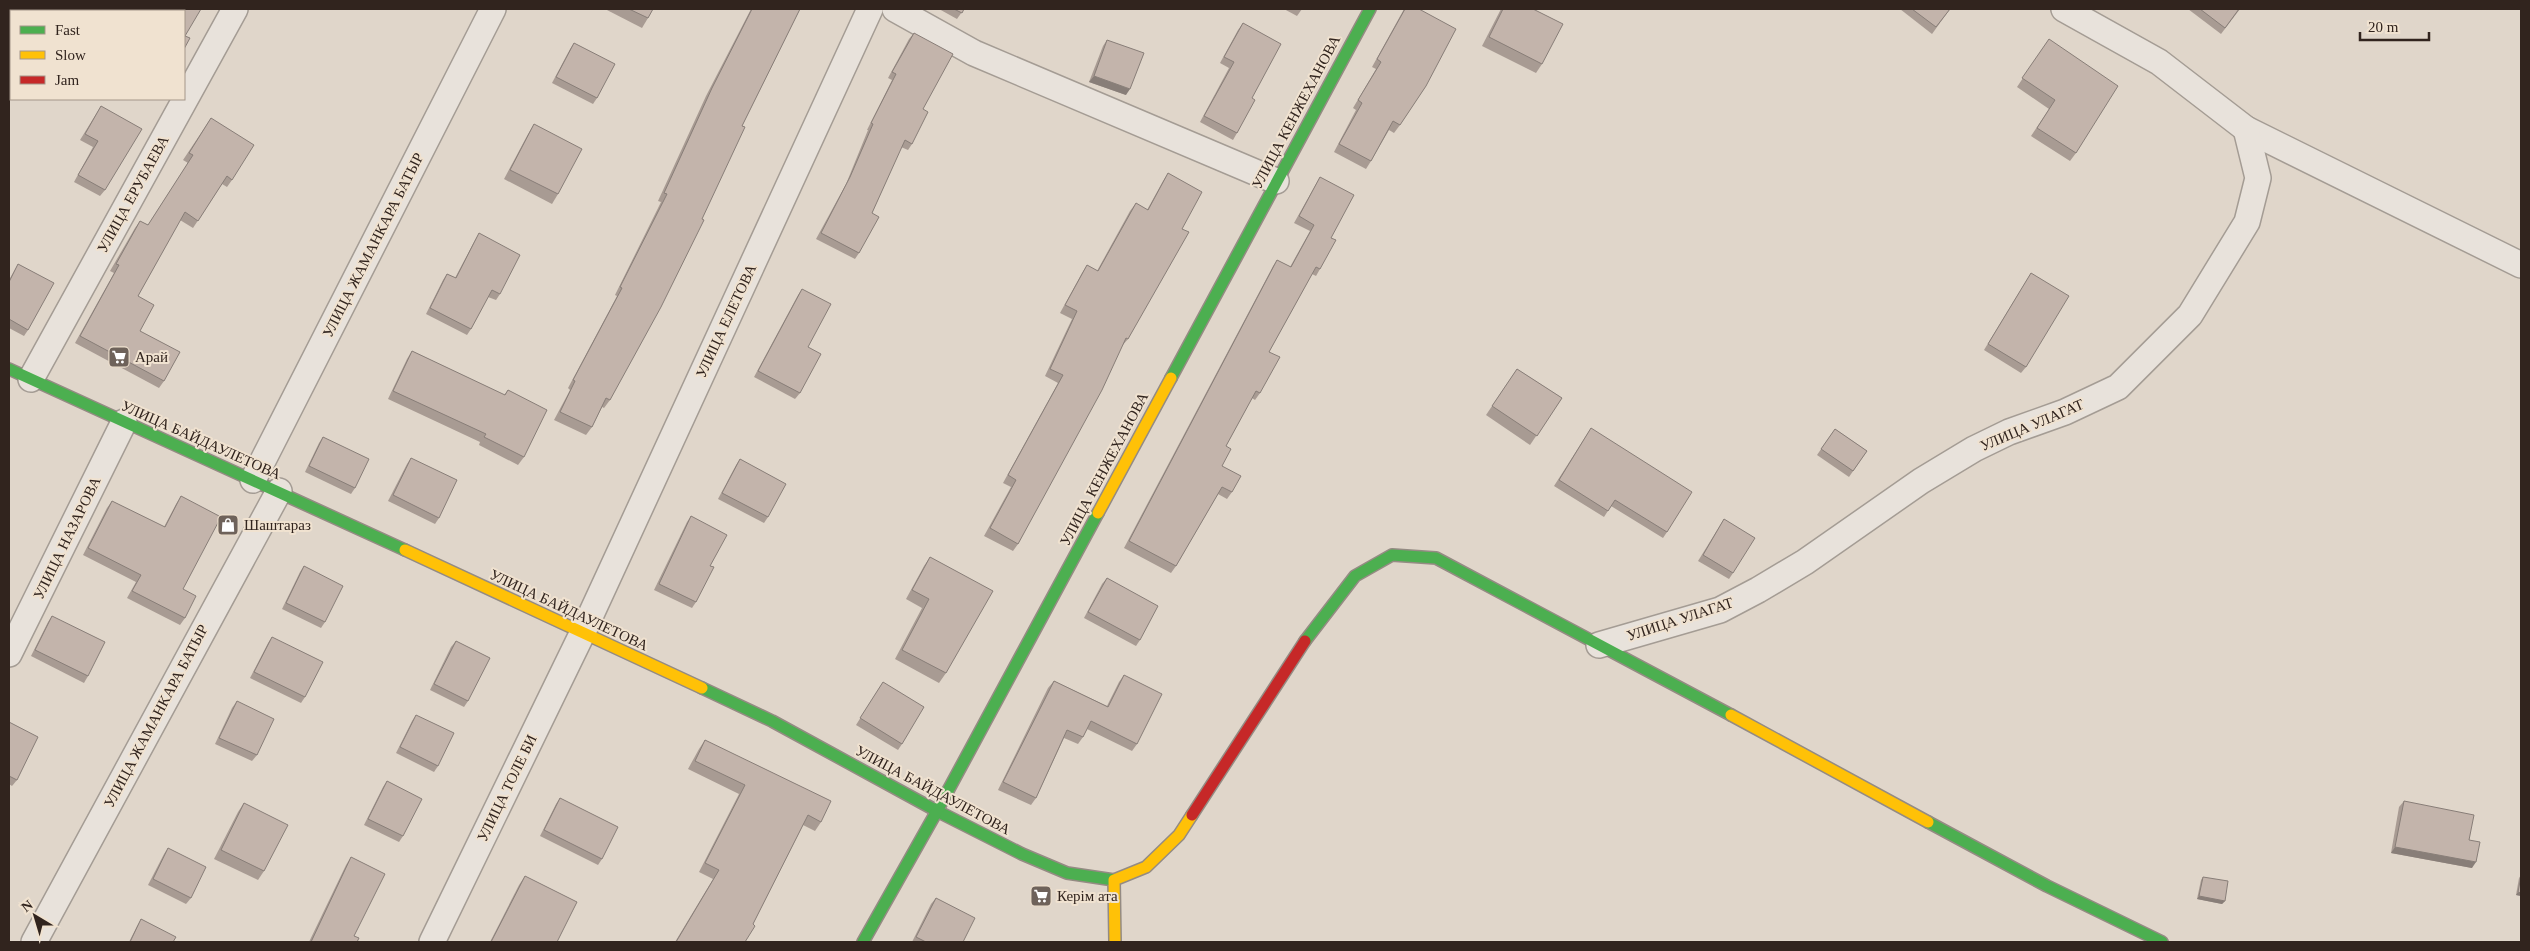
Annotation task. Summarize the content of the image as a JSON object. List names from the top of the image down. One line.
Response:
{"streets":{"street":["УЛИЦА КЕНЖЕХАНОВА","УЛИЦА ЕРУБАЕВА","УЛИЦА ЖАМАНКАРА БАТЫР","УЛИЦА ЕЛЕТОВА","УЛИЦА УЛАГАТ","УЛИЦА БАЙДАУЛЕТОВА","УЛИЦА НАЗАРОВА","УЛИЦА ТОЛЕ БИ"]},"crossings":[["УЛИЦА КЕНЖЕХАНОВА","УЛИЦА БАЙДАУЛЕТОВА"],["УЛИЦА ЕРУБАЕВА","УЛИЦА БАЙДАУЛЕТОВА"],["УЛИЦА ЖАМАНКАРА БАТЫР","УЛИЦА БАЙДАУЛЕТОВА"],["УЛИЦА ЕЛЕТОВА","УЛИЦА БАЙДАУЛЕТОВА"],["УЛИЦА ЕЛЕТОВА","УЛИЦА ТОЛЕ БИ"],["УЛИЦА БАЙДАУЛЕТОВА","УЛИЦА НАЗАРОВА"],["УЛИЦА БАЙДАУЛЕТОВА","УЛИЦА ТОЛЕ БИ"]],"places":{"supermarket":["Арай","Керім ата"],"shop":["Шаштараз"]},"legend":["Fast","Slow","Jam"],"scale_bar":"20 m","north":"top left"}
